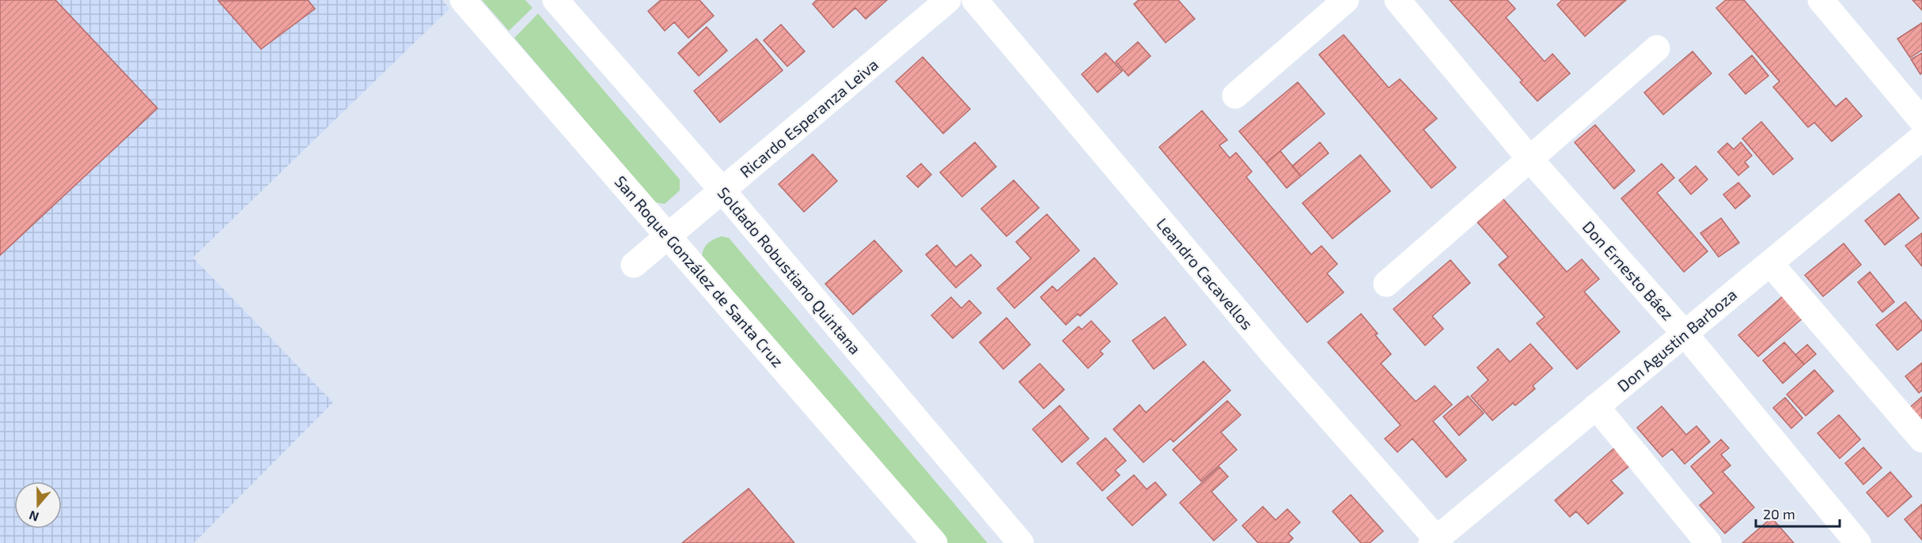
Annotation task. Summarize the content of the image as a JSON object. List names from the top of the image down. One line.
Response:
{"streets":{"street":["Ricardo Esperanza Leiva","Soldado Robustiano Quintana","Don Ernesto Báez","San Roque González de Santa Cruz","Leandro Cacavellos","Don Agustin Barboza"]},"crossings":[["Ricardo Esperanza Leiva","Soldado Robustiano Quintana"],["Ricardo Esperanza Leiva","San Roque González de Santa Cruz"],["Don Ernesto Báez","Don Agustin Barboza"],["Leandro Cacavellos","Don Agustin Barboza"]],"scale_bar":"20 m","north":"bottom"}
